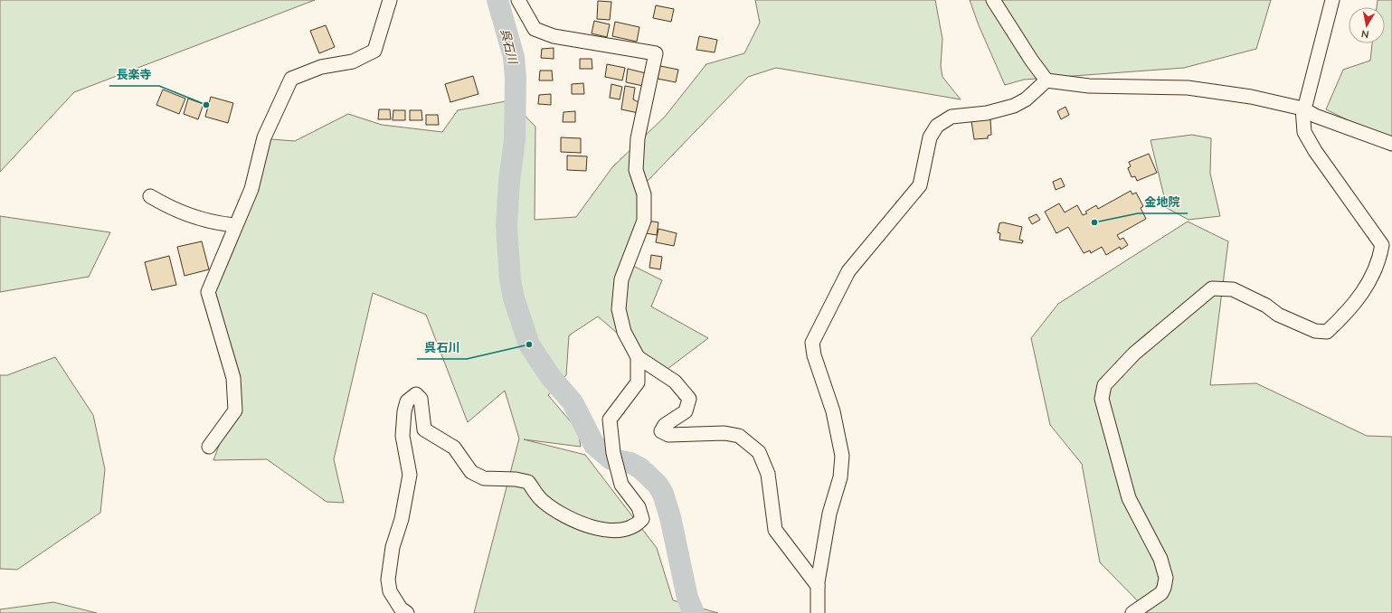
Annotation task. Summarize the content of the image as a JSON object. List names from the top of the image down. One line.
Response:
{"water":["呉石川"],"places":["長楽寺","金地院","呉石川"],"north":"bottom"}
